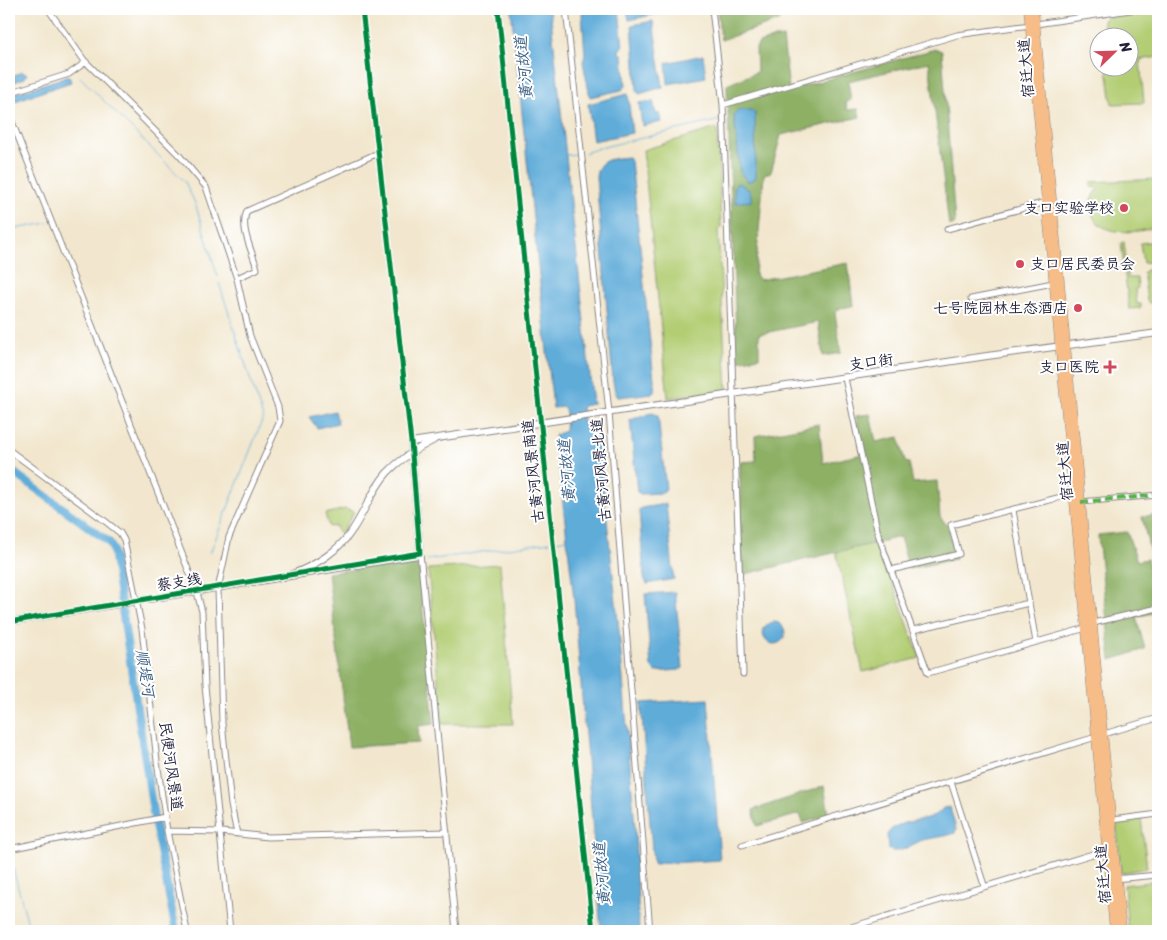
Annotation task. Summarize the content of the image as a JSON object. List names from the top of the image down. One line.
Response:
{"streets":{"main road":["宿迁大道"],"street":["支口街","古黄河风景北道","古黄河风景南道","蔡支线","民便河风景道"]},"crossings":[["宿迁大道","支口街"],["支口街","古黄河风景北道"],["支口街","古黄河风景南道"],["蔡支线","民便河风景道"]],"water":["黄河故道","顺堤河"],"places":{"other":["支口实验学校","支口居民委员会","七号院园林生态酒店"],"health":["支口医院"]},"north":"top right"}
